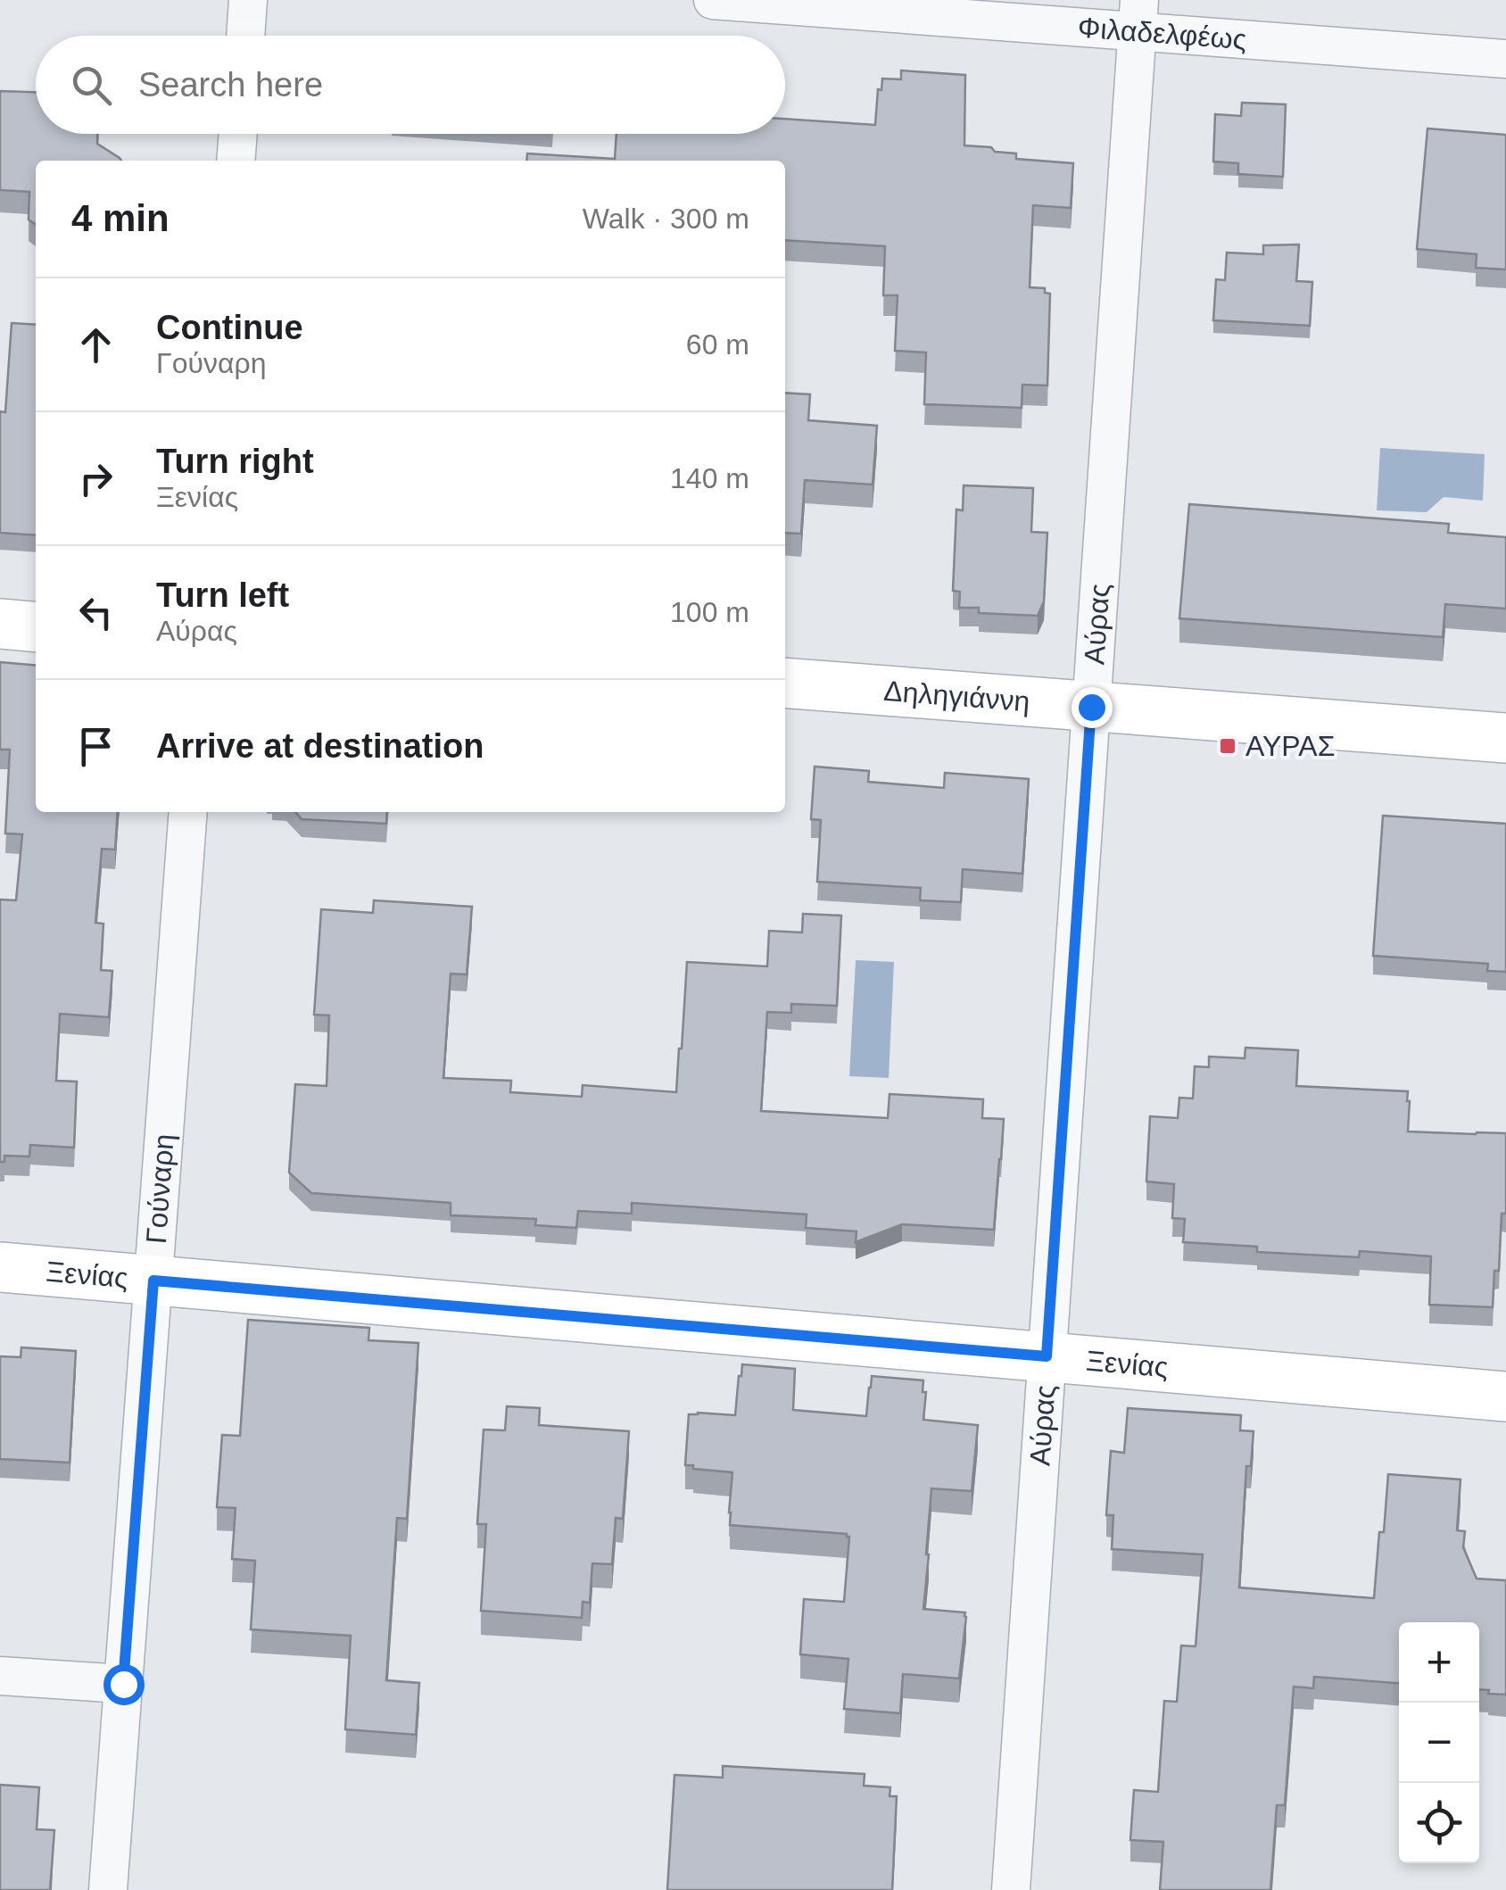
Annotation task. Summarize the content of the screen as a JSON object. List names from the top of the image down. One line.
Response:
{"streets":{"street":["Φιλαδελφέως","Αύρας","Δηληγιάννη","Γούναρη","Ξενίας"]},"crossings":[["Φιλαδελφέως","Αύρας"],["Αύρας","Δηληγιάννη"],["Αύρας","Ξενίας"],["Γούναρη","Ξενίας"]],"places":{"transit":["ΑΥΡΑΣ"]},"page":{"search":"Search here","heading":["4 min","Walk · 300 m"],"list":[["Continue","Γούναρη","60 m"],["Turn right","Ξενίας","140 m"],["Turn left","Αύρας","100 m"],"Arrive at destination"],"map_buttons":["+","−"]}}
